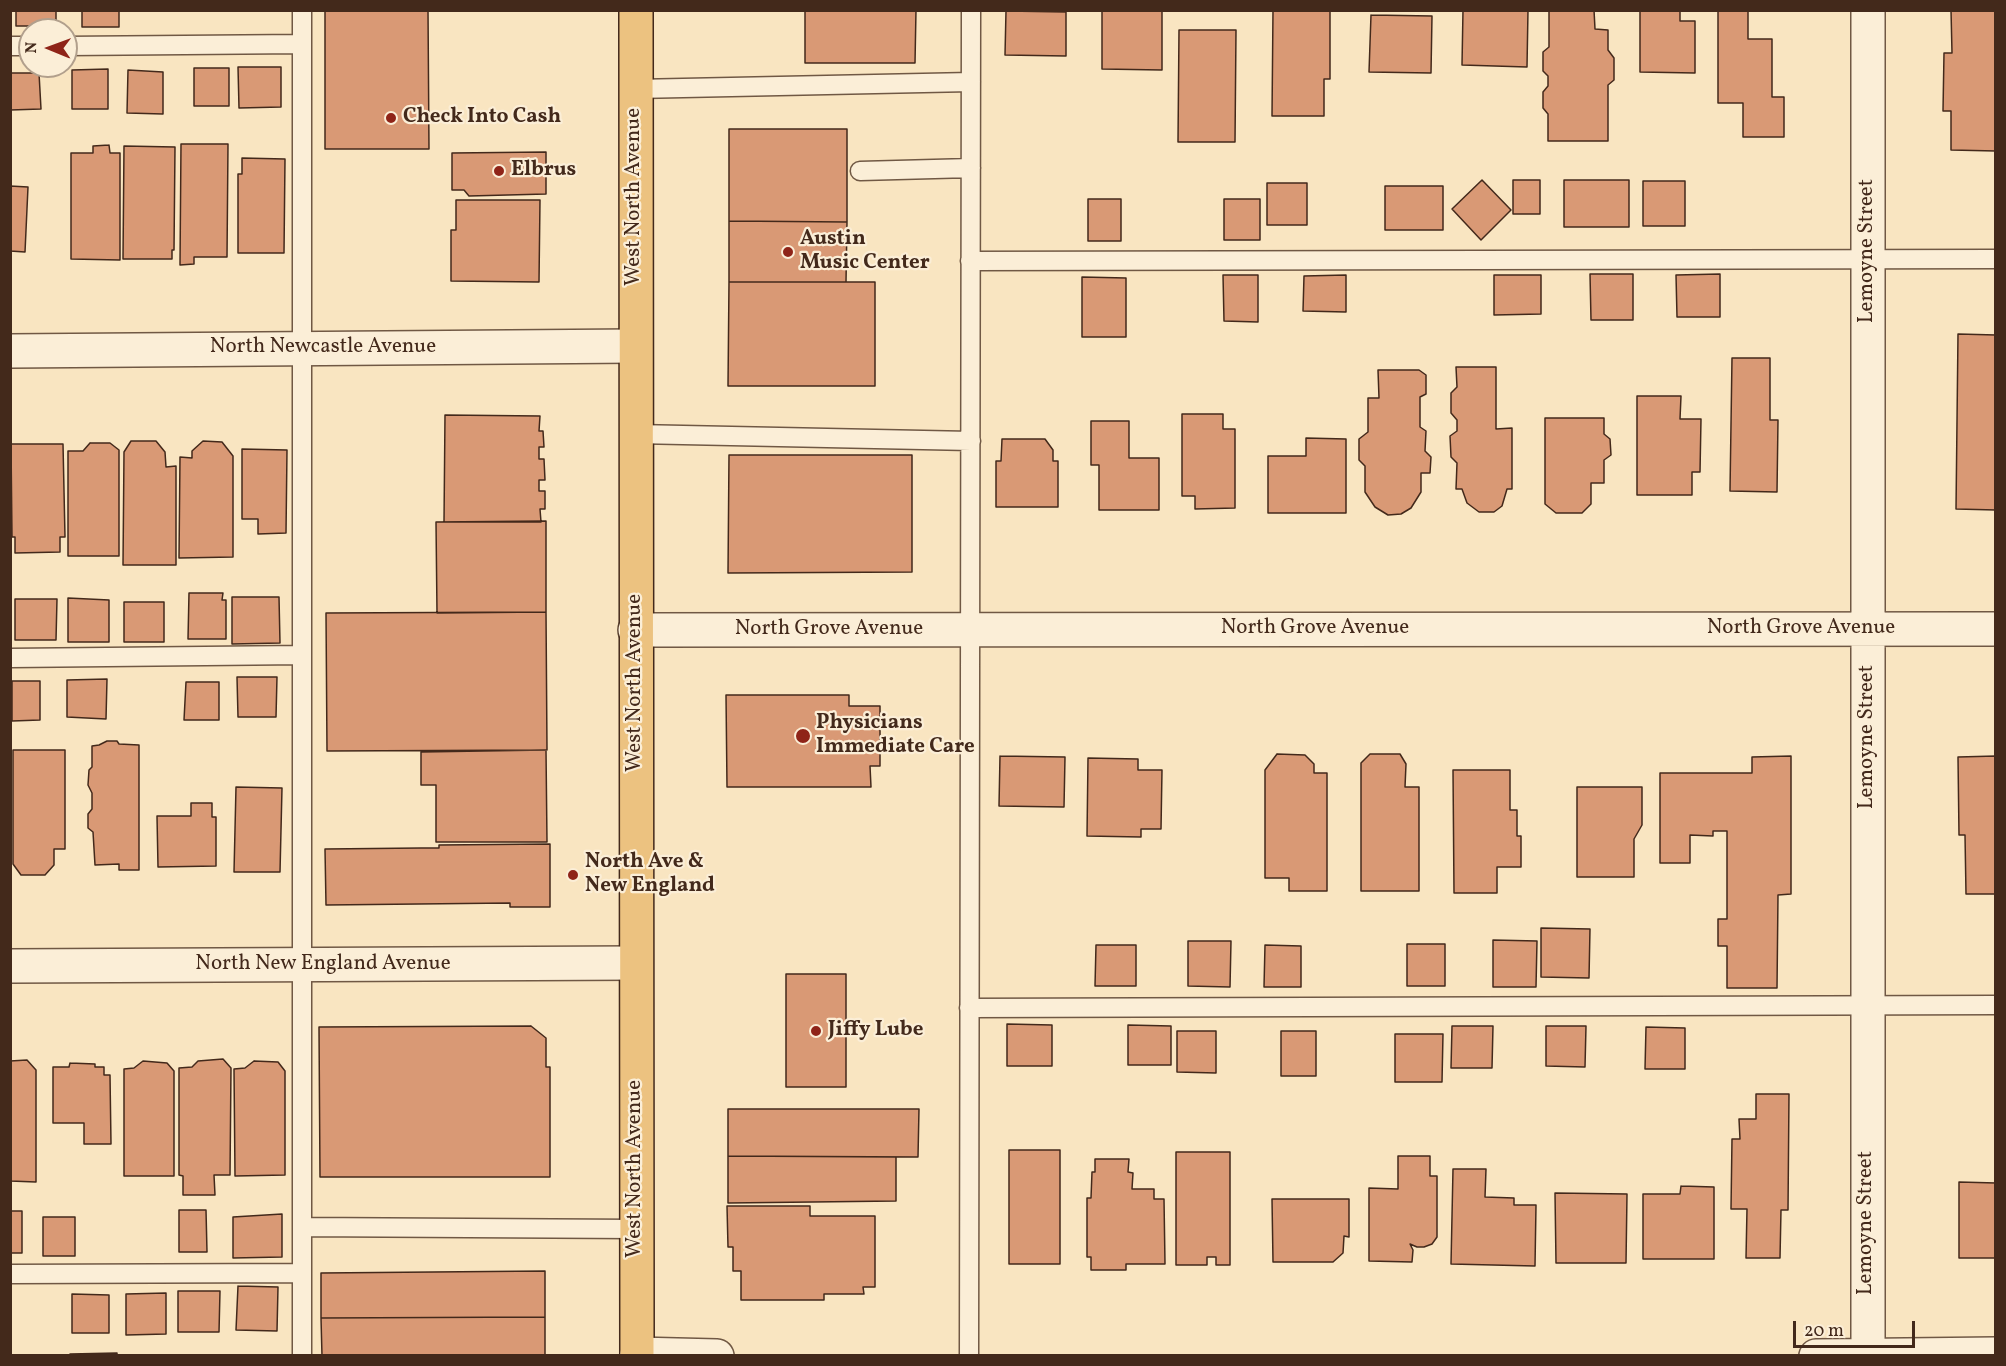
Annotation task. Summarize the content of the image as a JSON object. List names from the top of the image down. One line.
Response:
{"streets":{"main road":["West North Avenue"],"street":["Lemoyne Street","North Newcastle Avenue","North Grove Avenue","North New England Avenue"]},"crossings":[["West North Avenue","North Newcastle Avenue"],["West North Avenue","North Grove Avenue"],["West North Avenue","North New England Avenue"],["Lemoyne Street","North Grove Avenue"]],"places":["Check Into Cash","Elbrus","Austin Music Center","Physicians Immediate Care","North Ave & New England","Jiffy Lube"],"scale_bar":"20 m","north":"left"}
